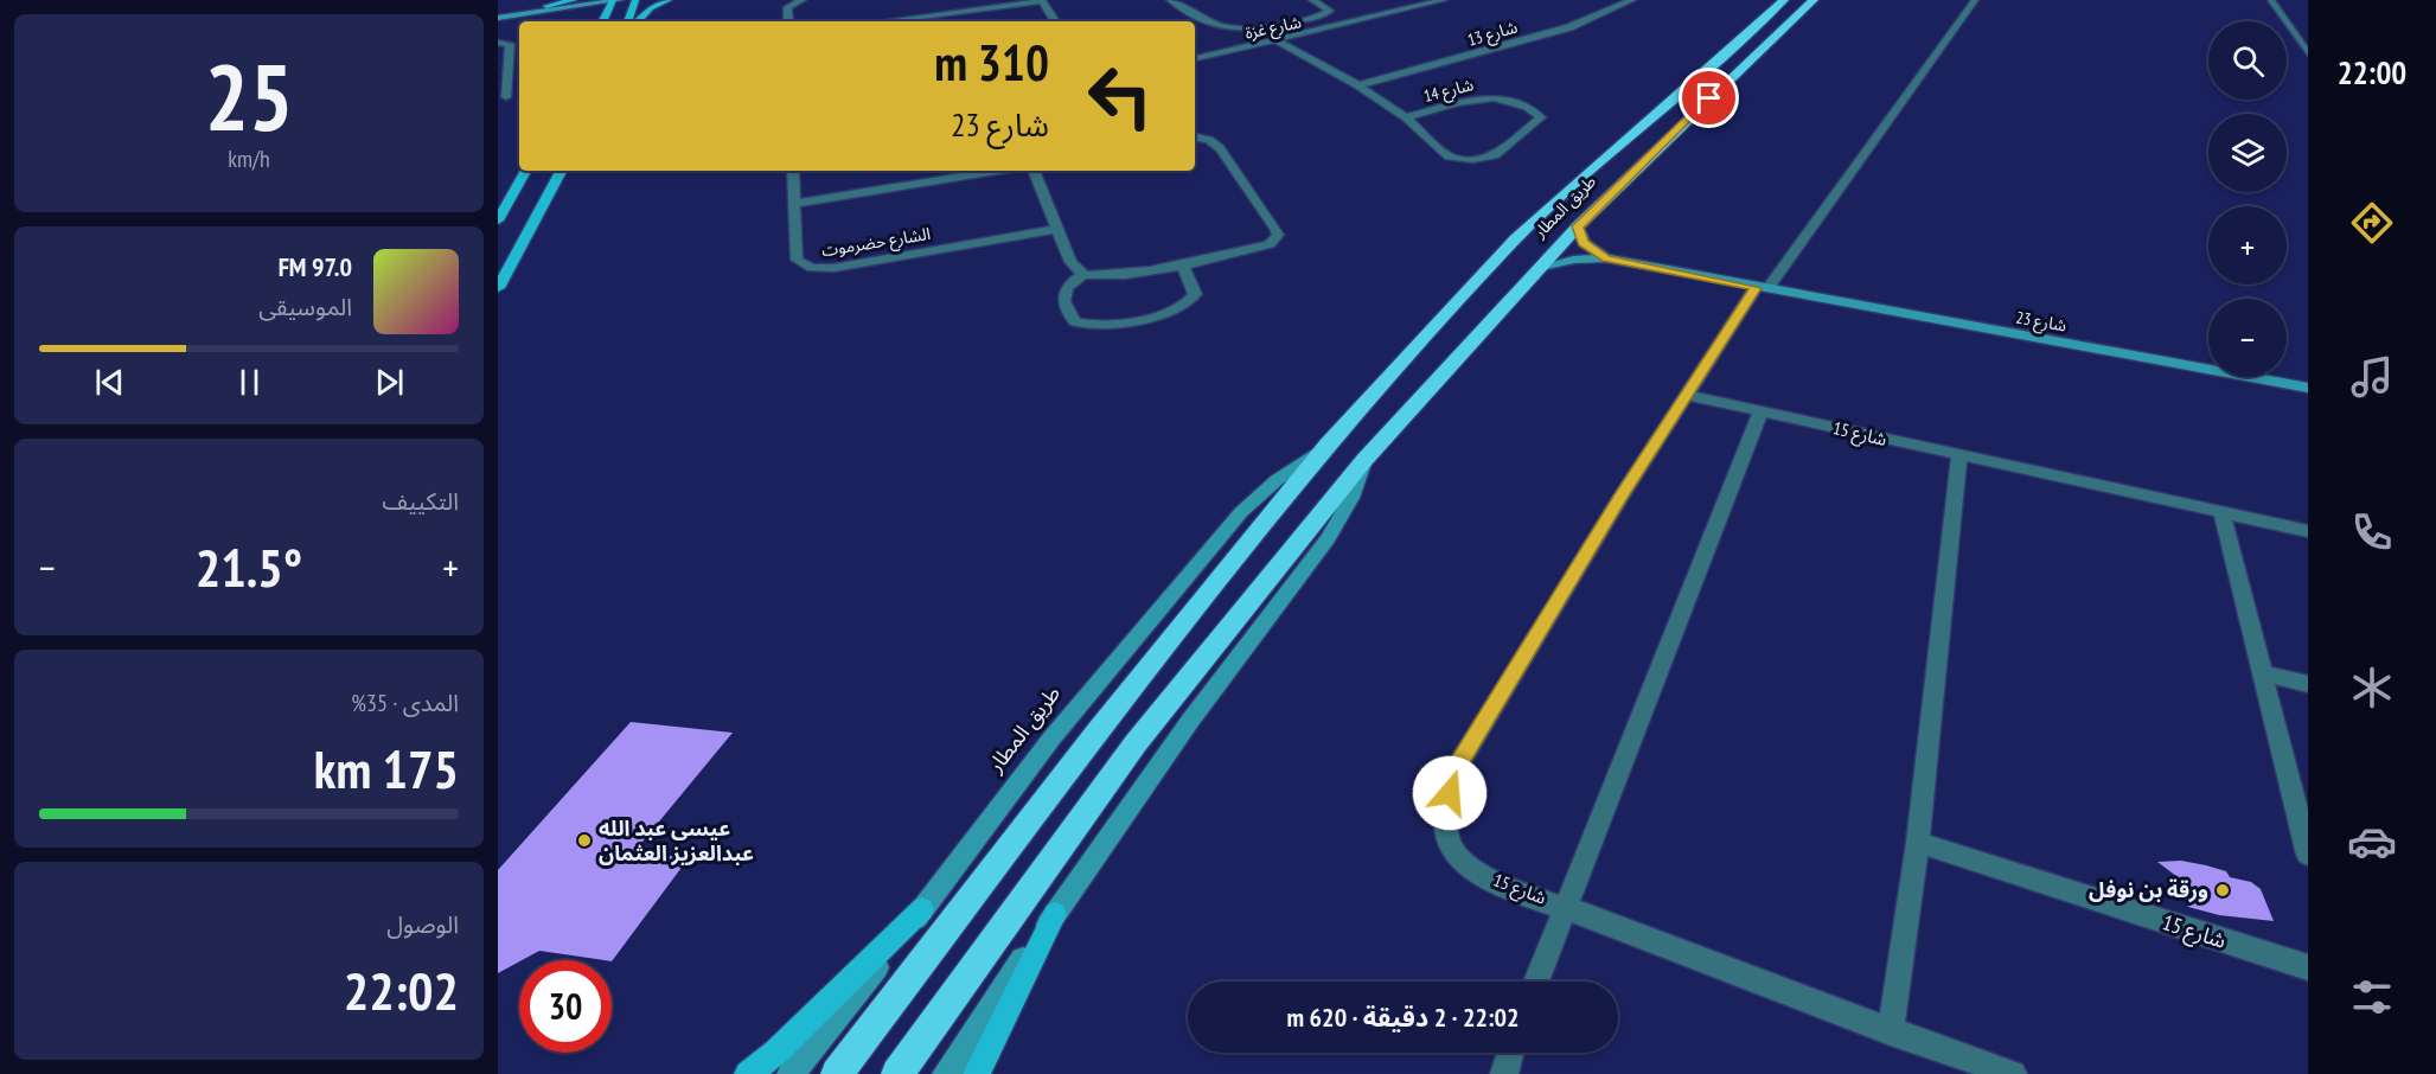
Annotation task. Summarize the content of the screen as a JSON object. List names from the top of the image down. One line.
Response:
{"streets":{"highway":["طريق المطار"],"main road":["شارع 23"],"street":["شارع غزة","شارع 13","شارع 14","الشارع حضرموت","شارع 15"]},"crossings":[["شارع غزة","شارع 14"],["شارع 13","شارع 14"],["طريق المطار","شارع 23"],["شارع 23","شارع 15"]],"places":["عيسى عبد الله عبدالعزيز العثمان","ورقة بن نوفل"],"page":{"tabs":"22:00","tile":[["25","km/h"],"التكييف",["المدى · 35%","175 km"],["الوصول","22:02"]],"map_buttons":["+","−"],"turn":["310 m","شارع 23"],"song":["97.0 FM","الموسيقى"],"heat":["−","21.5°","+"],"limit":"30","trip":"22:02 · 2 دقيقة · 620 m"}}
